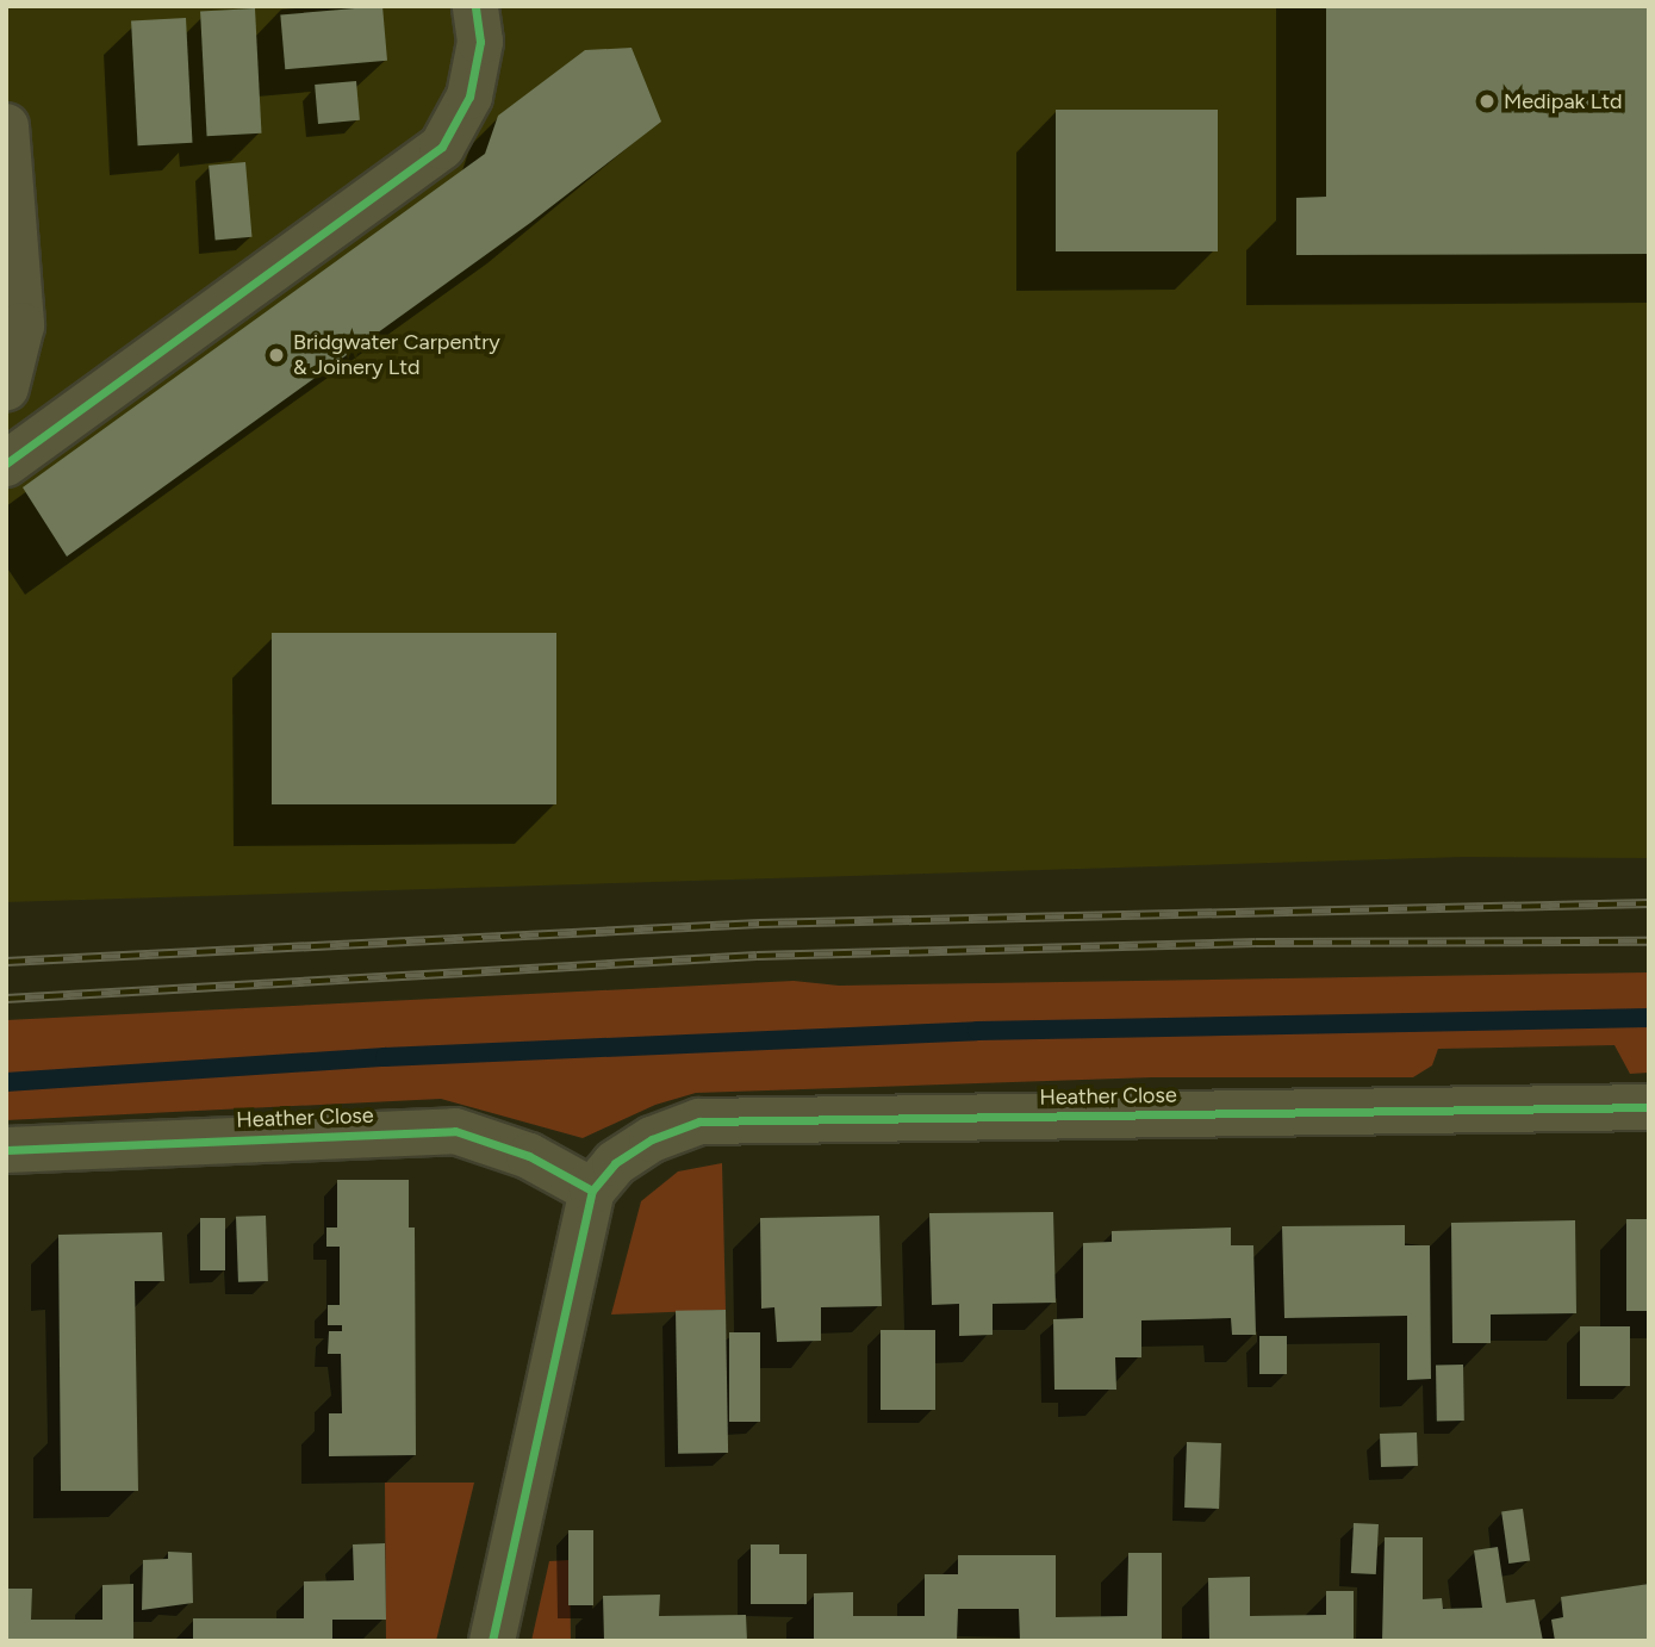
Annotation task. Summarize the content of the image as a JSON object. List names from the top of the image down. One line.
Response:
{"streets":{"street":["Heather Close"]},"places":["Medipak Ltd","Bridgwater Carpentry & Joinery Ltd"]}
